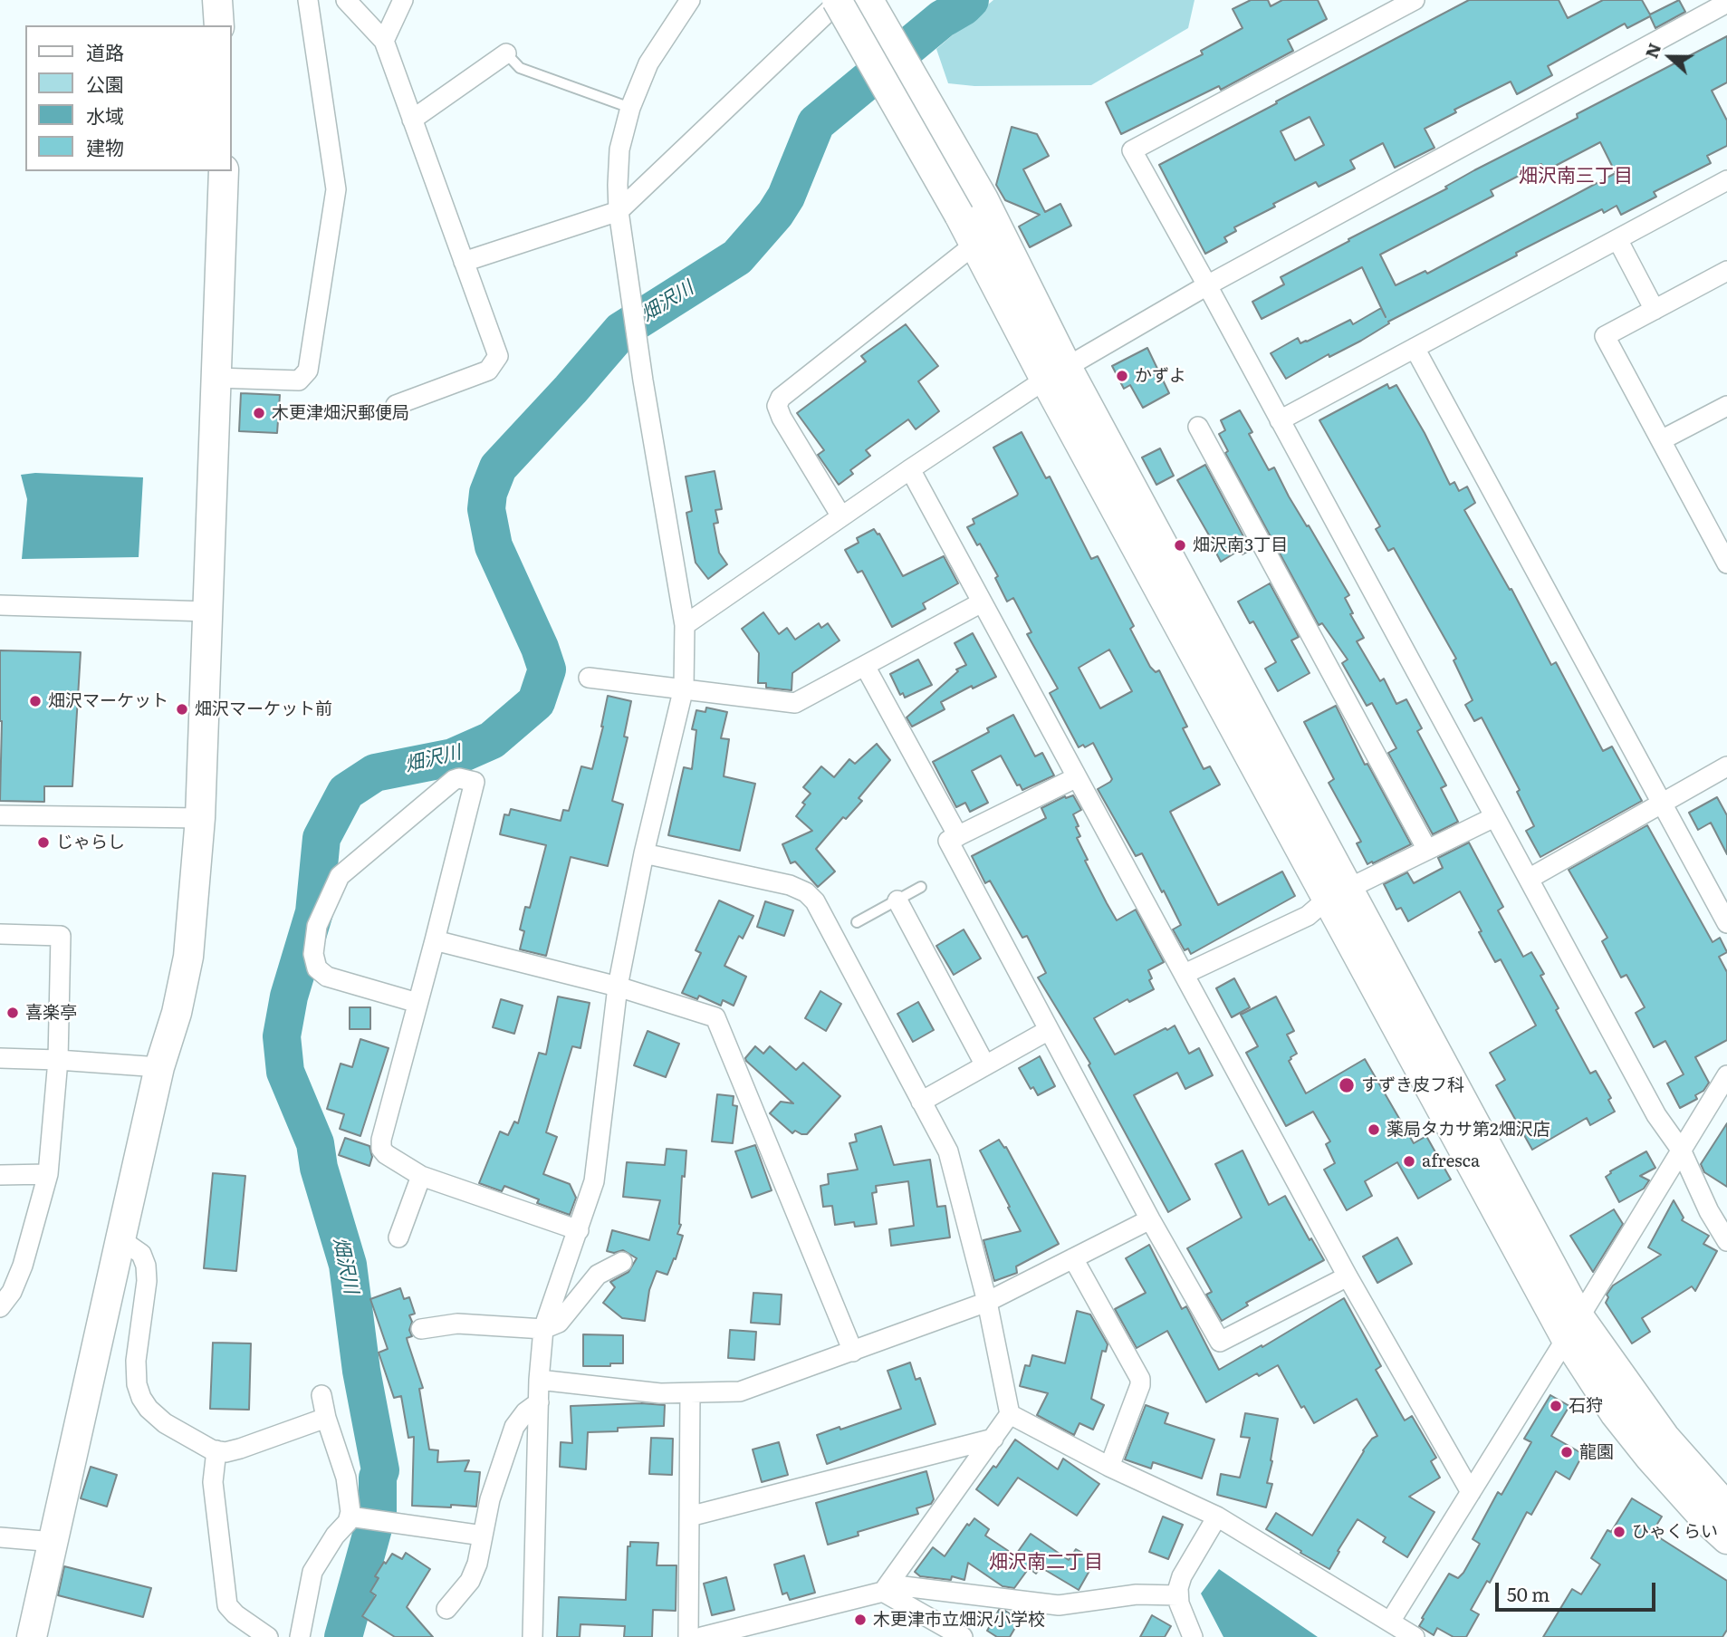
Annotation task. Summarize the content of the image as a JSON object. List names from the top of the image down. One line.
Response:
{"districts":["畑沢南三丁目","畑沢南二丁目"],"water":["畑沢川"],"places":["かずよ","木更津畑沢郵便局","畑沢南3丁目","畑沢マーケット","畑沢マーケット前","じゃらし","喜楽亭","すずき皮フ科","薬局タカサ第2畑沢店","afresca","石狩","龍園","ひゃくらい","木更津市立畑沢小学校"],"legend":["道路","公園","水域","建物"],"scale_bar":"50 m","north":"left"}
